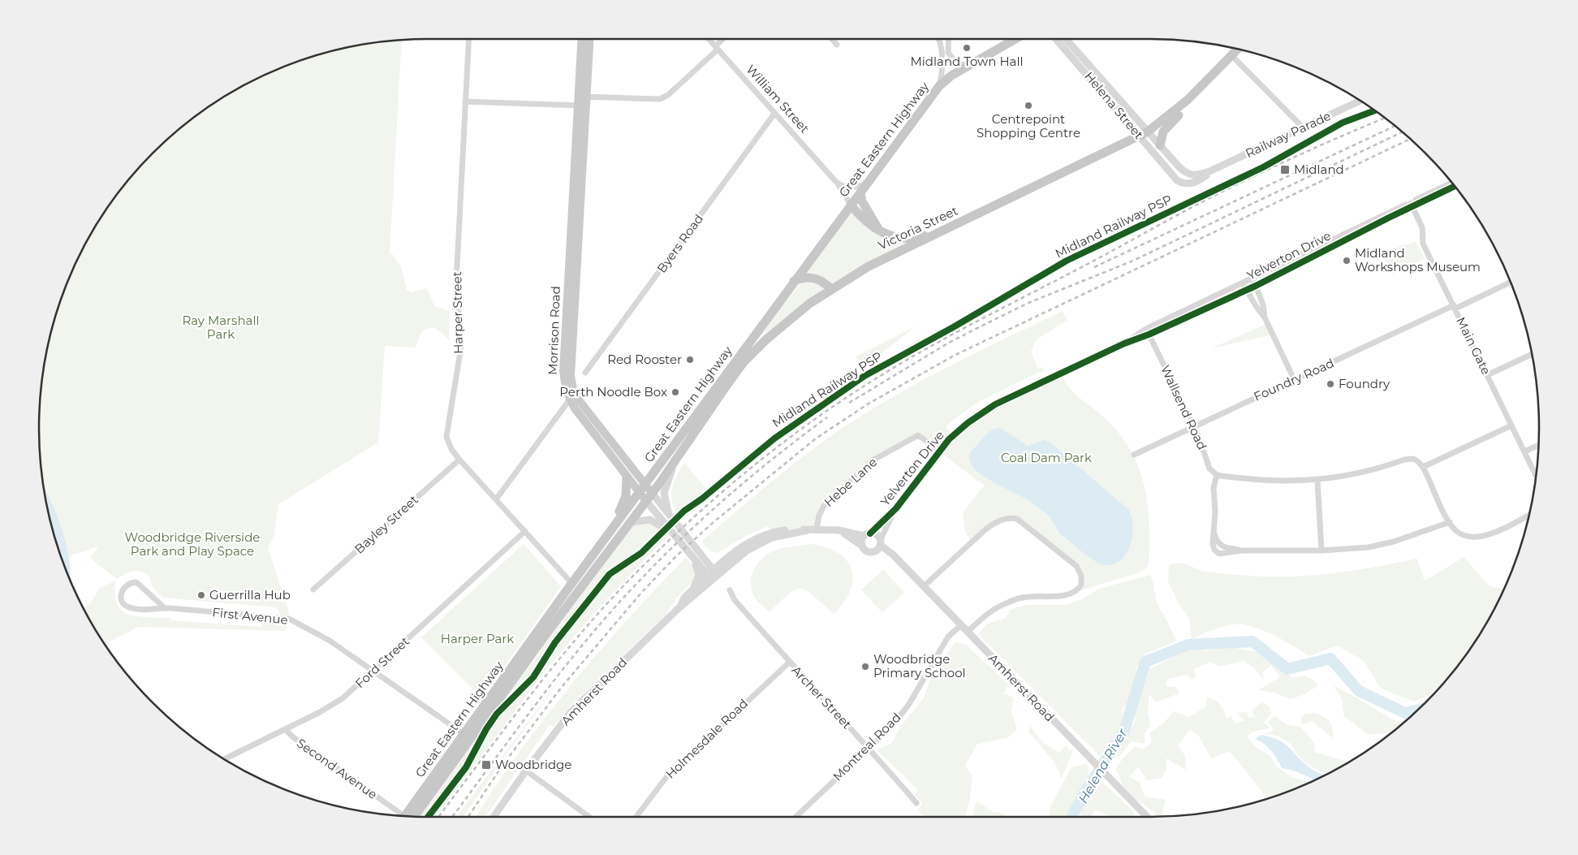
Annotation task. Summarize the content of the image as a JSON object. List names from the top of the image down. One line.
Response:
{"streets":{"highway":["William Street","Great Eastern Highway","Victoria Street"],"main road":["Morrison Road"],"street":["Helena Street","Railway Parade","Byers Road","Yelverton Drive","Harper Street","Main Gate","Foundry Road","Wallsend Road","Hebe Lane","Bayley Street","First Avenue","Ford Street","Amherst Road","Archer Street","Holmesdale Road","Montreal Road","Second Avenue"],"cycle path":["Midland Railway PSP"]},"crossings":[["William Street","Great Eastern Highway"],["William Street","Victoria Street"],["William Street","Byers Road"],["Helena Street","Railway Parade"],["Helena Street","Victoria Street"],["Great Eastern Highway","Victoria Street"],["Great Eastern Highway","Harper Street"],["Great Eastern Highway","Morrison Road"],["Great Eastern Highway","First Avenue"],["Victoria Street","Morrison Road"],["Yelverton Drive","Main Gate"],["Yelverton Drive","Wallsend Road"],["Yelverton Drive","Hebe Lane"],["Yelverton Drive","Amherst Road"],["Harper Street","Bayley Street"],["Harper Street","Ford Street"],["Morrison Road","Amherst Road"],["Main Gate","Foundry Road"],["Foundry Road","Wallsend Road"],["Hebe Lane","Amherst Road"],["First Avenue","Ford Street"],["Ford Street","Second Avenue"],["Amherst Road","Montreal Road"],["Archer Street","Holmesdale Road"],["Archer Street","Montreal Road"]],"water":["Helena River"],"parks":["Ray Marshall Park","Coal Dam Park","Woodbridge Riverside Park and Play Space","Harper Park"],"places":{"other":["Midland Town Hall","Centrepoint Shopping Centre","Midland Workshops Museum","Red Rooster","Foundry","Perth Noodle Box","Guerrilla Hub","Woodbridge Primary School"],"transit":["Midland","Woodbridge"]}}
